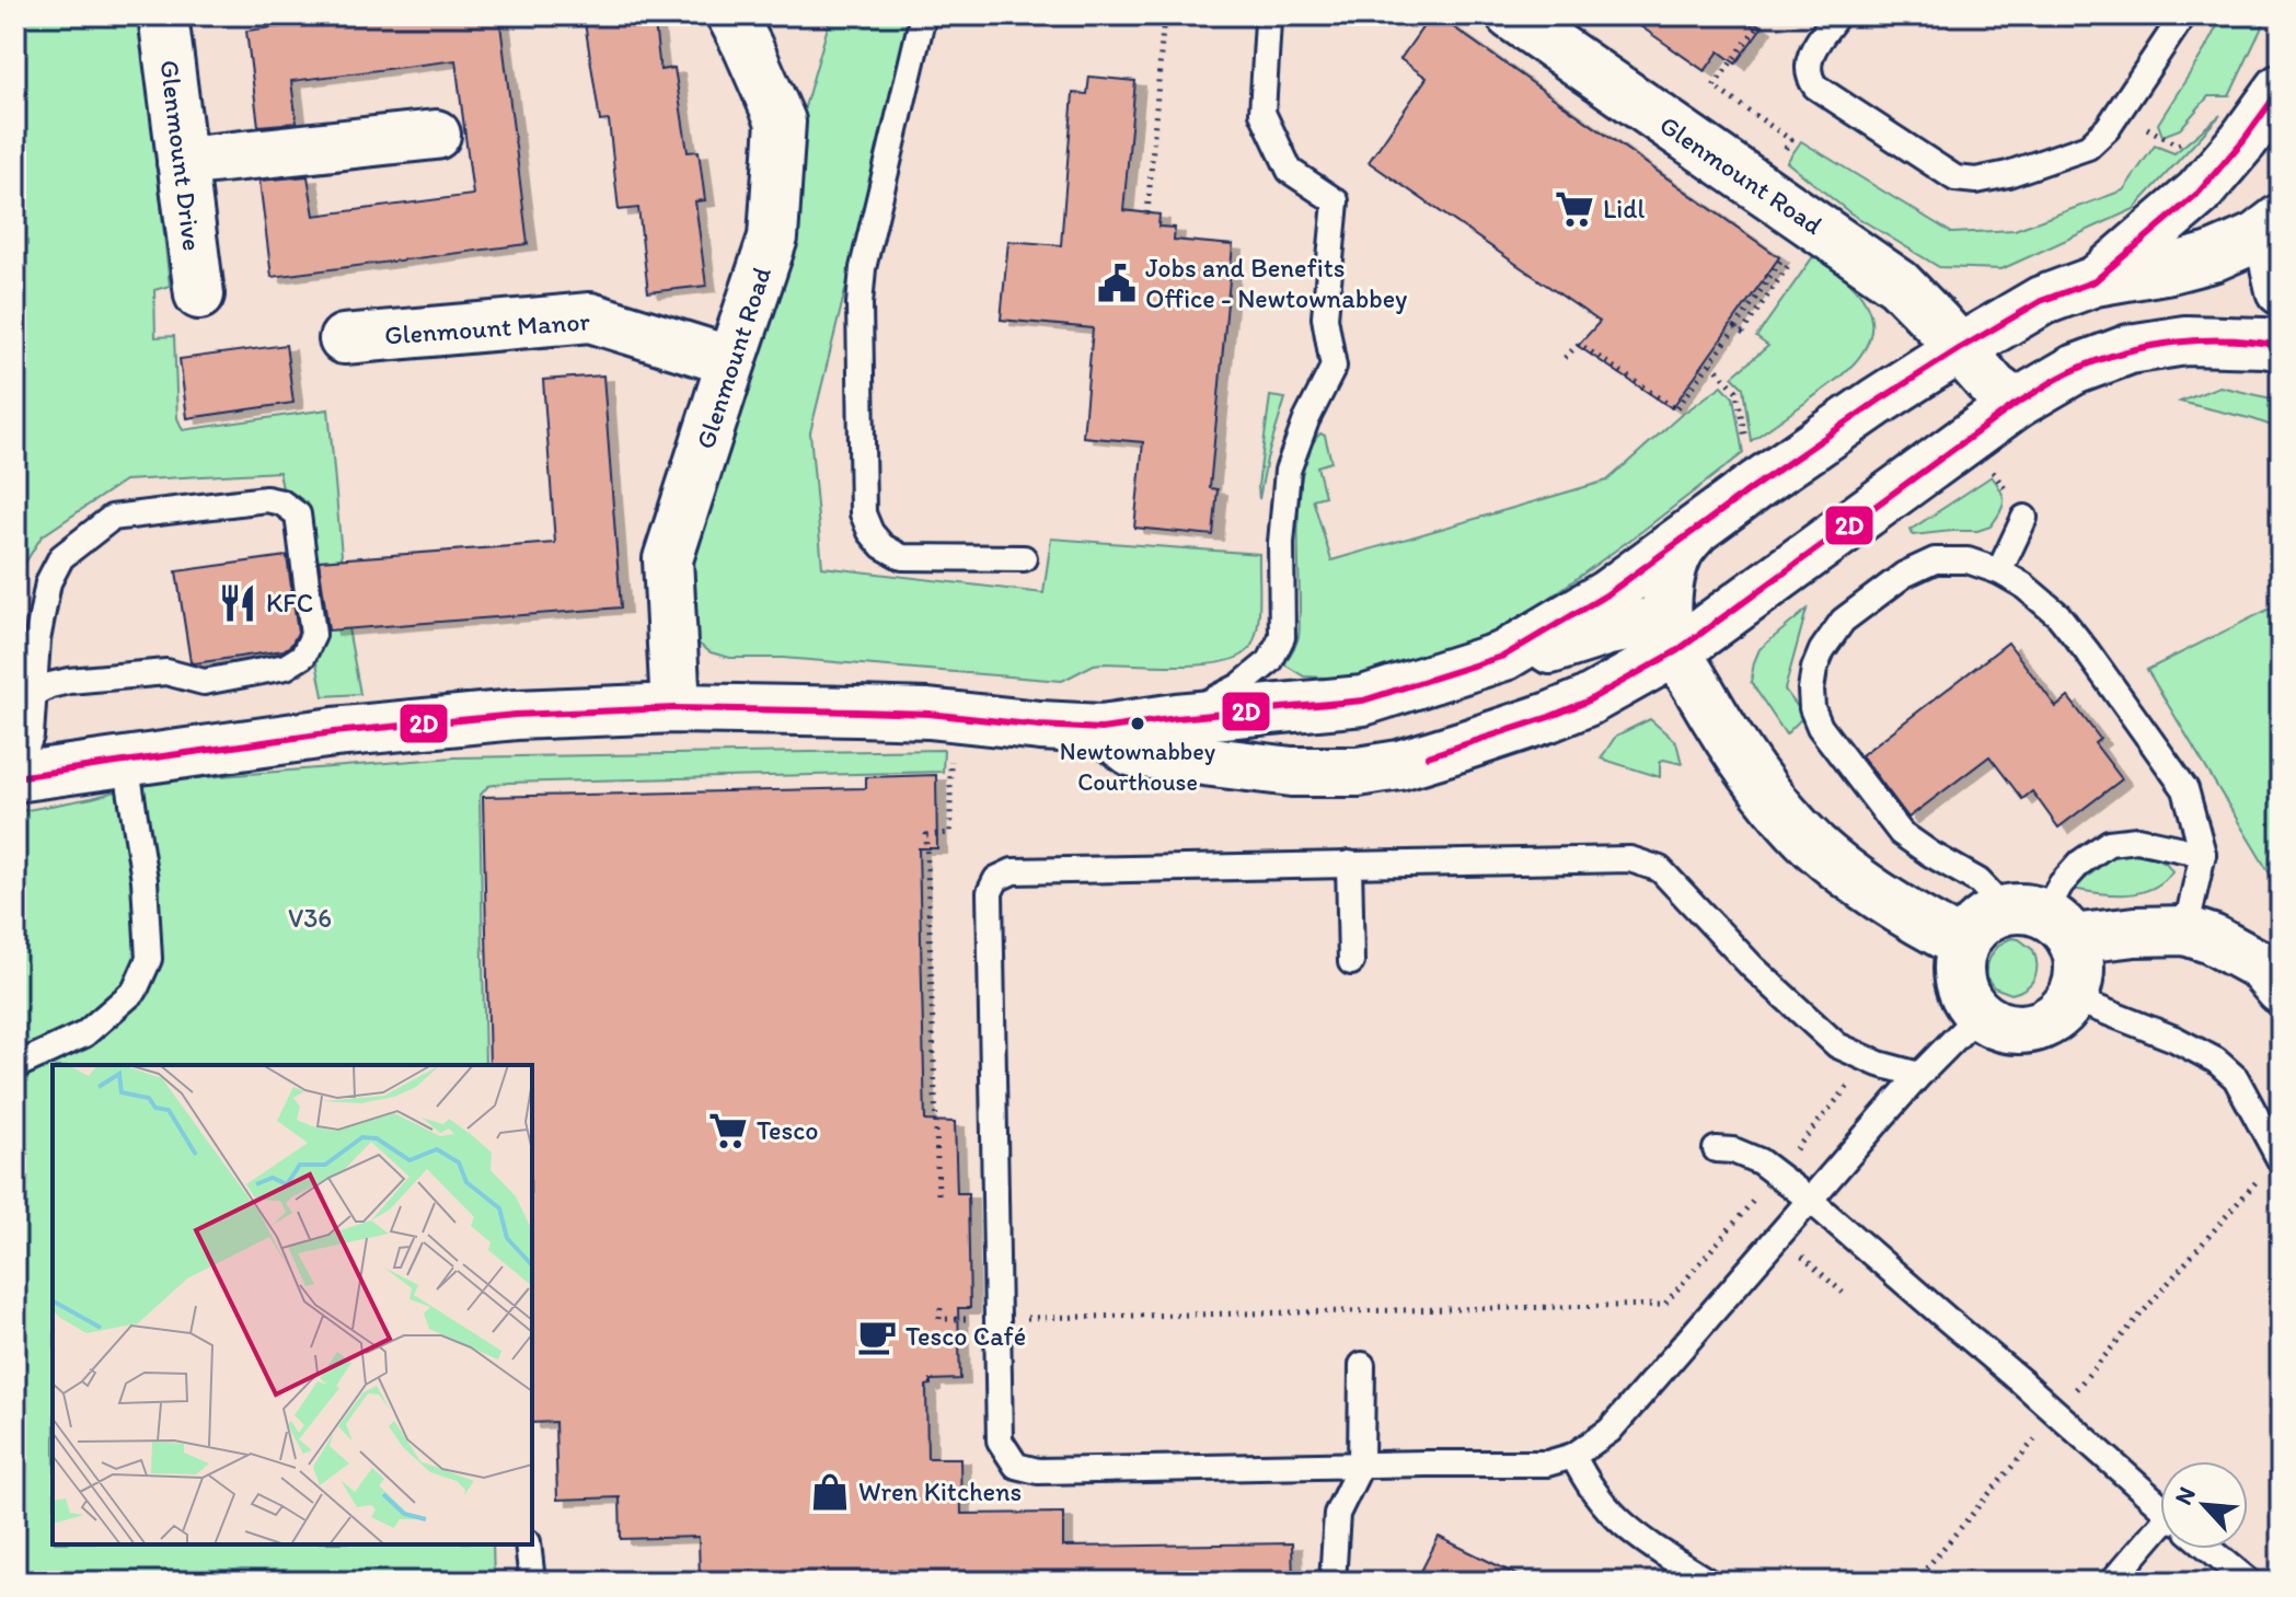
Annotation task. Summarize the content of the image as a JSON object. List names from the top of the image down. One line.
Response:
{"streets":{"street":["Glenmount Drive","Glenmount Road","Glenmount Manor"]},"crossings":[["Glenmount Road","Glenmount Manor"]],"parks":["V36"],"places":{"supermarket":["Lidl","Tesco"],"public building":["Jobs and Benefits Office - Newtownabbey"],"restaurant":["KFC"],"other":["Newtownabbey Courthouse"],"cafe":["Tesco Café"],"shop":["Wren Kitchens"]},"lines":["transit line 2D"],"north":"top left"}
